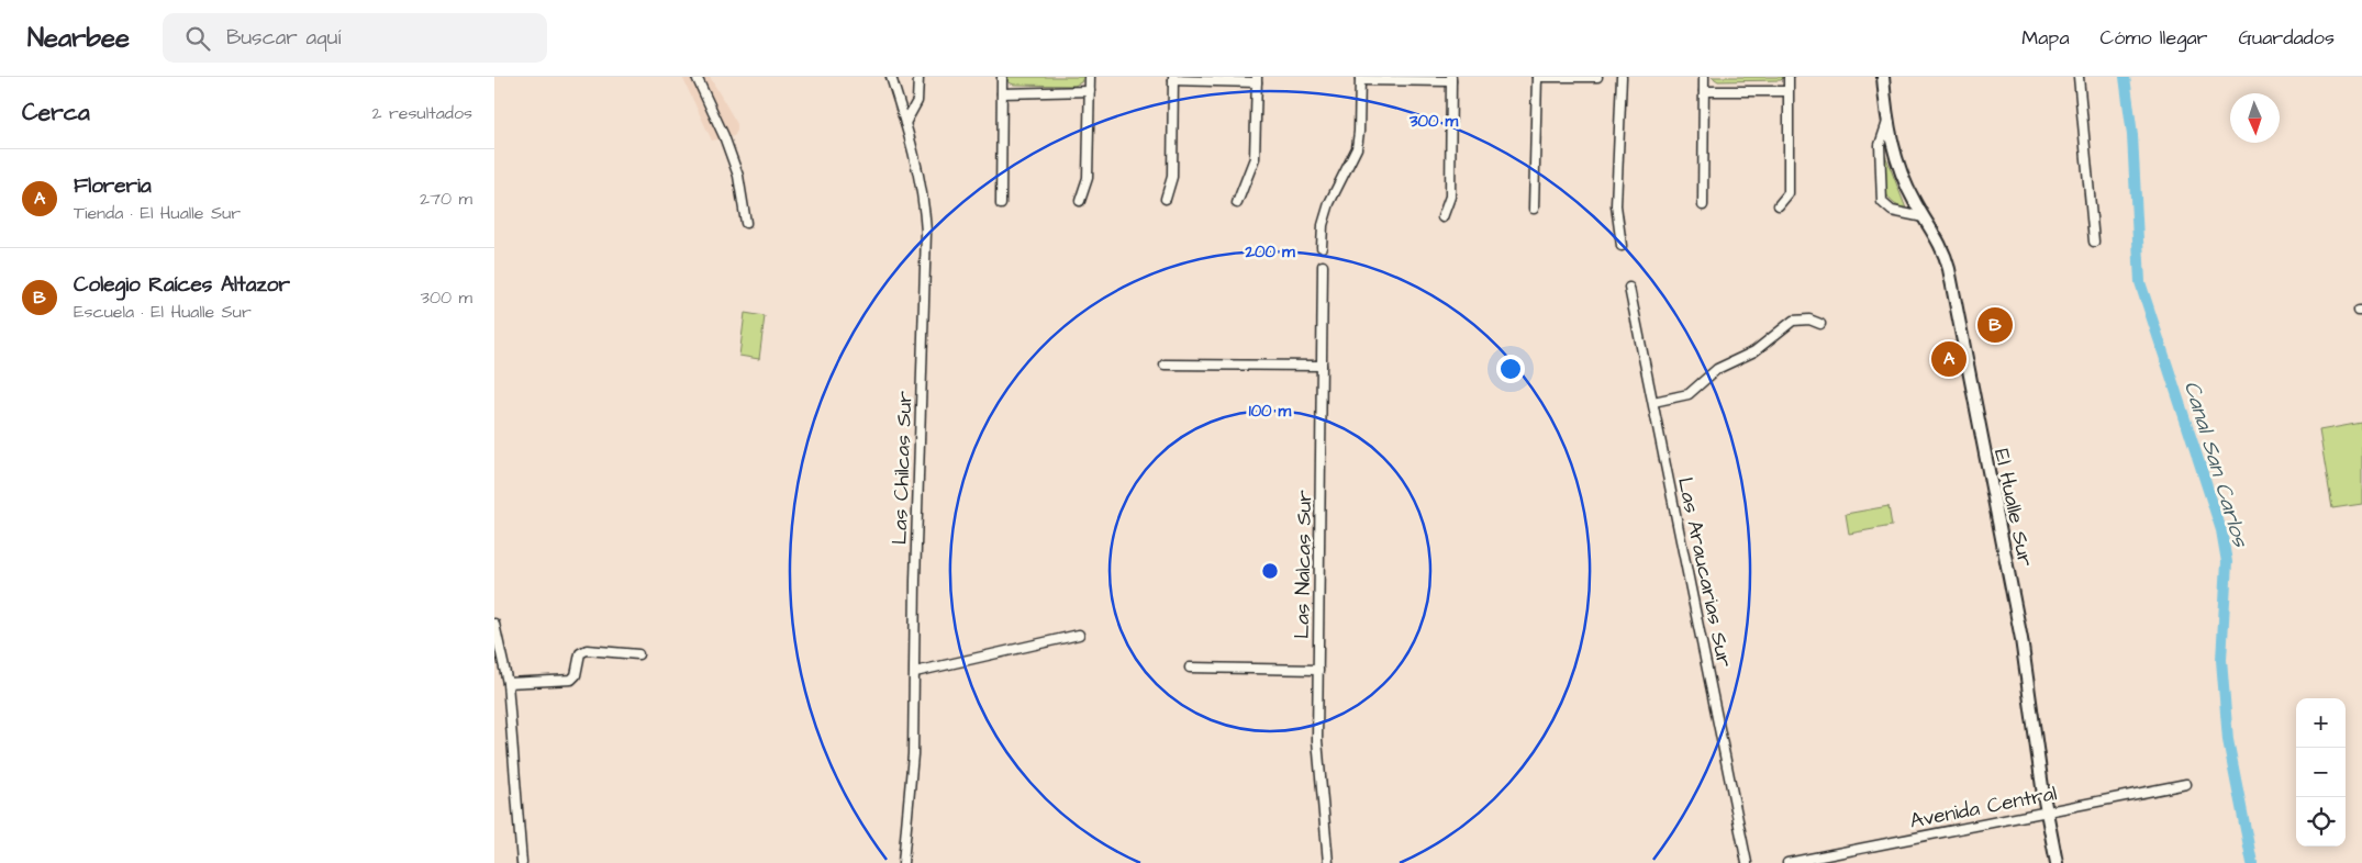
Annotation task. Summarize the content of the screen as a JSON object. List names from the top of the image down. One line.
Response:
{"streets":{"street":["Las Chilcas Sur","El Hualle Sur","Las Nalcas Sur","Las Araucarias Sur","Avenida Central"]},"crossings":[["El Hualle Sur","Avenida Central"]],"water":["Canal San Carlos"],"north":"bottom","page":{"header":"Nearbee","search":"Buscar aquí","nav":["Mapa","Cómo llegar","Guardados"],"heading":["Cerca","2 resultados"],"list":[{"mark":"A","name":"Floreria","note":"Tienda · El Hualle Sur","value":"270 m"},{"mark":"B","name":"Colegio Raíces Altazor","note":"Escuela · El Hualle Sur","value":"300 m"}],"pins":["B","A"],"map_buttons":["+","−"]},"rings":["300 m","200 m","100 m"]}
